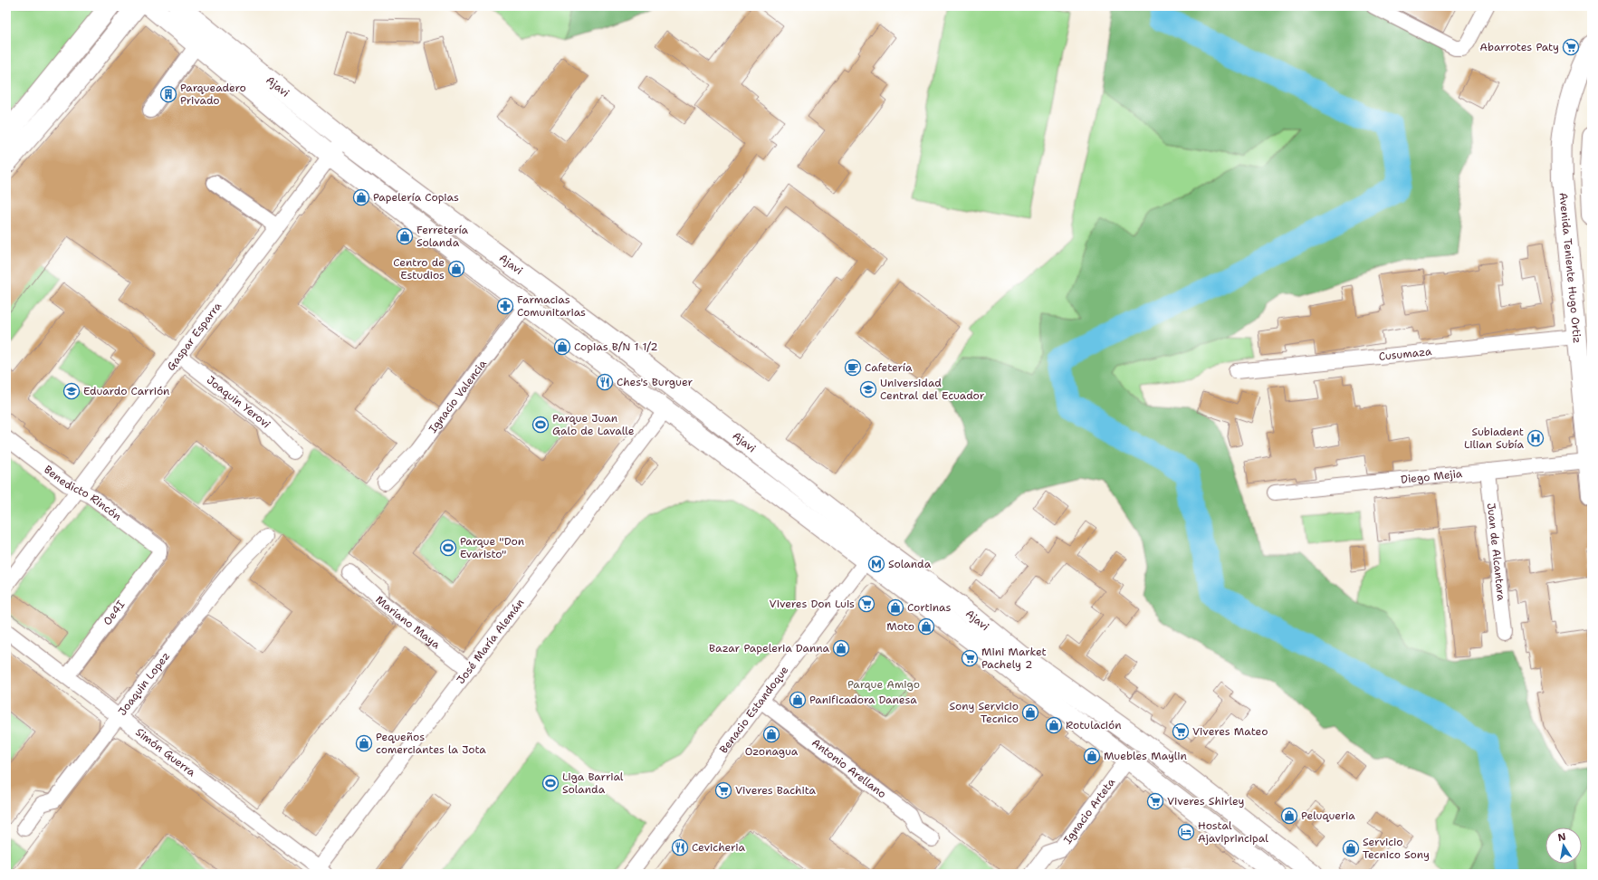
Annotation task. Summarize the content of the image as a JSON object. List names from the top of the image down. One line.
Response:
{"streets":{"street":["Ajavi","Avenida Teniente Hugo Ortiz","Gaspar Esparra","Cusumaza","Ignacio Valencia","Joaquin Yerovi","Diego Mejia","Benedicto Rincón","Juan de Alcantara","Oe4I","Mariano Maya","José María Alemán","Joaquin Lopez","Benacio Estandoque","Simón Guerra","Antonio Arellano","Ignacio Arteta"]},"crossings":[["Ajavi","Gaspar Esparra"],["Ajavi","Ignacio Valencia"],["Ajavi","José María Alemán"],["Ajavi","Benacio Estandoque"],["Ajavi","Ignacio Arteta"],["Avenida Teniente Hugo Ortiz","Cusumaza"],["Avenida Teniente Hugo Ortiz","Diego Mejia"],["Gaspar Esparra","Joaquin Yerovi"],["Gaspar Esparra","Benedicto Rincón"],["Diego Mejia","Juan de Alcantara"],["Benedicto Rincón","Oe4I"],["Oe4I","Simón Guerra"],["Mariano Maya","José María Alemán"],["José María Alemán","Simón Guerra"],["Joaquin Lopez","Simón Guerra"],["Benacio Estandoque","Antonio Arellano"]],"parks":["Parque Amigo"],"places":{"supermarket":["Abarrotes Paty","Viveres Don Luis","Mini Market Pachely 2","Viveres Mateo","Viveres Bachita","Viveres Shirley"],"building":["Parqueadero Privado"],"shop":["Papelería Copias","Ferretería Solanda","Centro de Estudios","Copias B/N 1 1/2","Cortinas","Moto","Bazar Papeleria Danna","Panificadora Danesa","Sony Servicio Tecnico","Rotulación","Ozonagua","Pequeños comerciantes la Jota","Muebles Maylin","Peluqueria","Servicio Tecnico Sony"],"pharmacy":["Farmacias Comunitarias"],"cafe":["Cafetería"],"restaurant":["Ches's Burguer","Cevicheria"],"school or university":["Universidad Central del Ecuador","Eduardo Carrión"],"sports":["Parque Juan Galo de Lavalle","Parque \"Don Evaristo\"","Liga Barrial Solanda"],"hospital":["Subiadent Lilian Subía"],"metro station":["Solanda"],"hotel":["Hostal Ajaviprincipal"]},"north":"top"}
